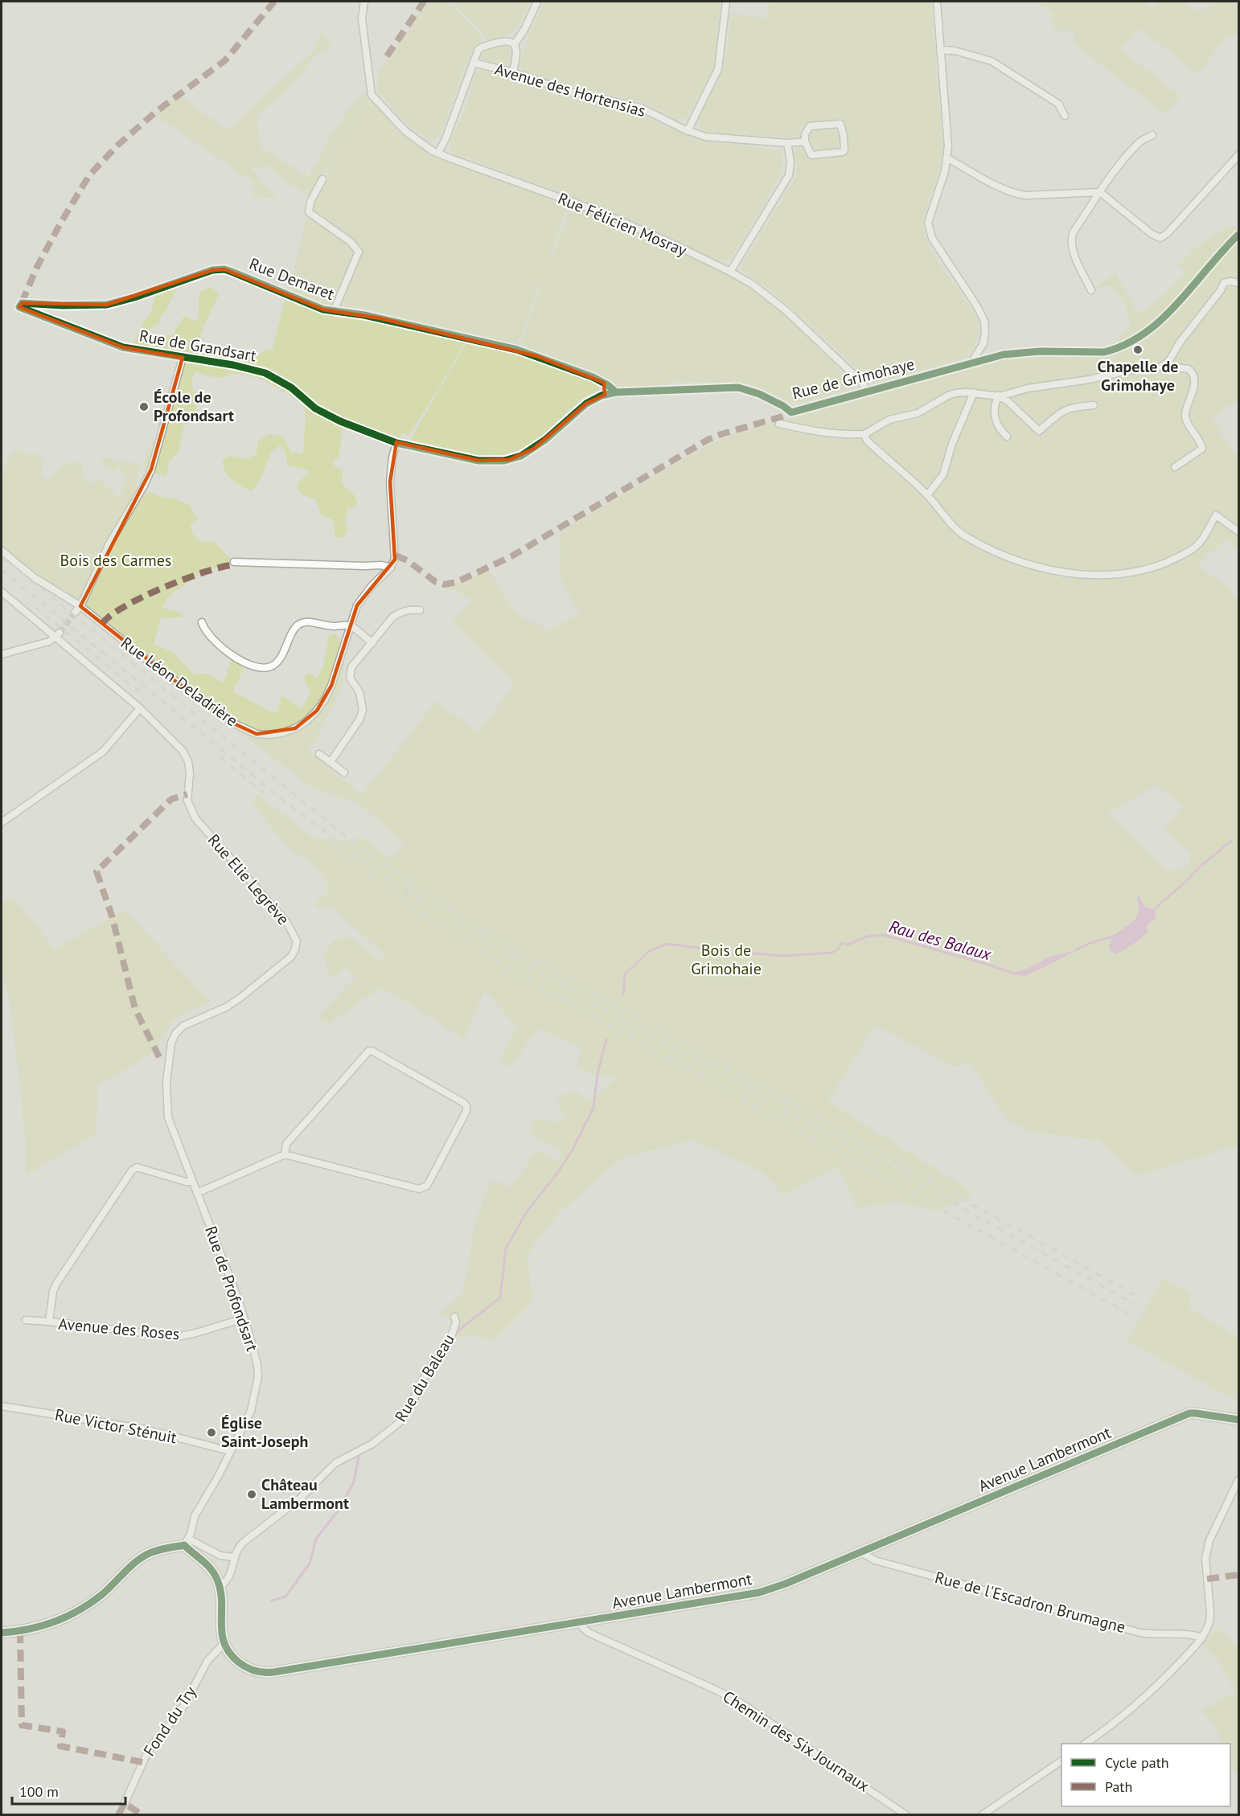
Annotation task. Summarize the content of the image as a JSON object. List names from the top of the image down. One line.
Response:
{"streets":{"street":["Avenue des Hortensias","Rue Félicien Mosray","Rue Demaret","Rue de Grandsart","Rue de Grimohaye","Rue Léon Deladrière","Rue Elie Legrève","Rue de Profondsart","Avenue des Roses","Rue du Baleau","Rue Victor Sténuit","Avenue Lambermont","Rue de l'Escadron Brumagne","Fond du Try","Chemin des Six Journaux"]},"crossings":[["Avenue des Hortensias","Rue Félicien Mosray"],["Rue Félicien Mosray","Rue de Grimohaye"],["Rue Demaret","Rue de Grandsart"],["Rue Demaret","Rue de Grimohaye"],["Rue de Grandsart","Rue de Grimohaye"],["Rue Elie Legrève","Rue de Profondsart"],["Rue Elie Legrève","Avenue des Roses"],["Rue de Profondsart","Avenue des Roses"],["Rue de Profondsart","Rue Victor Sténuit"],["Avenue Lambermont","Rue de l'Escadron Brumagne"],["Avenue Lambermont","Fond du Try"],["Avenue Lambermont","Chemin des Six Journaux"]],"water":["Rau des Balaux"],"parks":["Bois des Carmes","Bois de Grimohaie"],"places":["Chapelle de Grimohaye","École de Profondsart","Église Saint-Joseph","Château Lambermont"],"legend":["Cycle path","Path"],"scale_bar":"100 m"}
